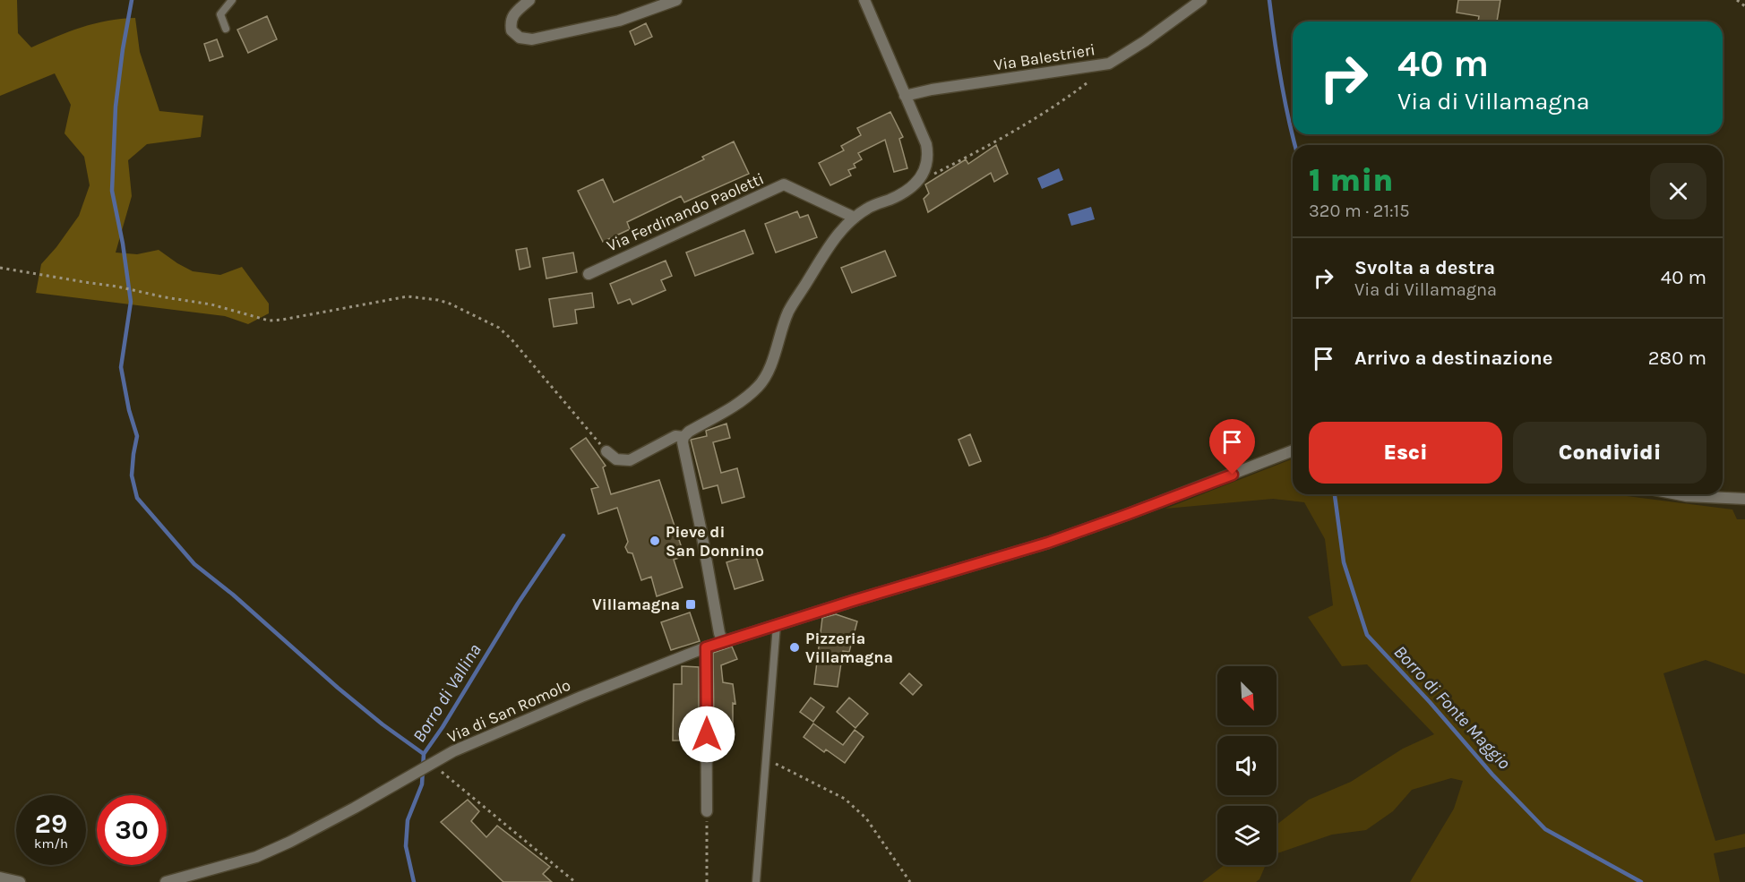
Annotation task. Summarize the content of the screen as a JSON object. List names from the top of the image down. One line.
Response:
{"streets":{"street":["Via Balestrieri","Via Ferdinando Paoletti","Via di San Romolo"]},"water":["Borro di Vallina","Borro di Fonte Maggio"],"places":{"other":["Pieve di San Donnino","Pizzeria Villamagna"],"transit":["Villamagna"]},"north":"bottom right","page":{"turn":["40 m","Via di Villamagna"],"heading":["1 min","320 m · 21:15"],"list":[{"name":"Svolta a destra","note":"Via di Villamagna","value":"40 m"},{"name":"Arrivo a destinazione","value":"280 m"}],"buttons":["Esci","Condividi"],"speed":"29 km/h","limit":"30"}}
